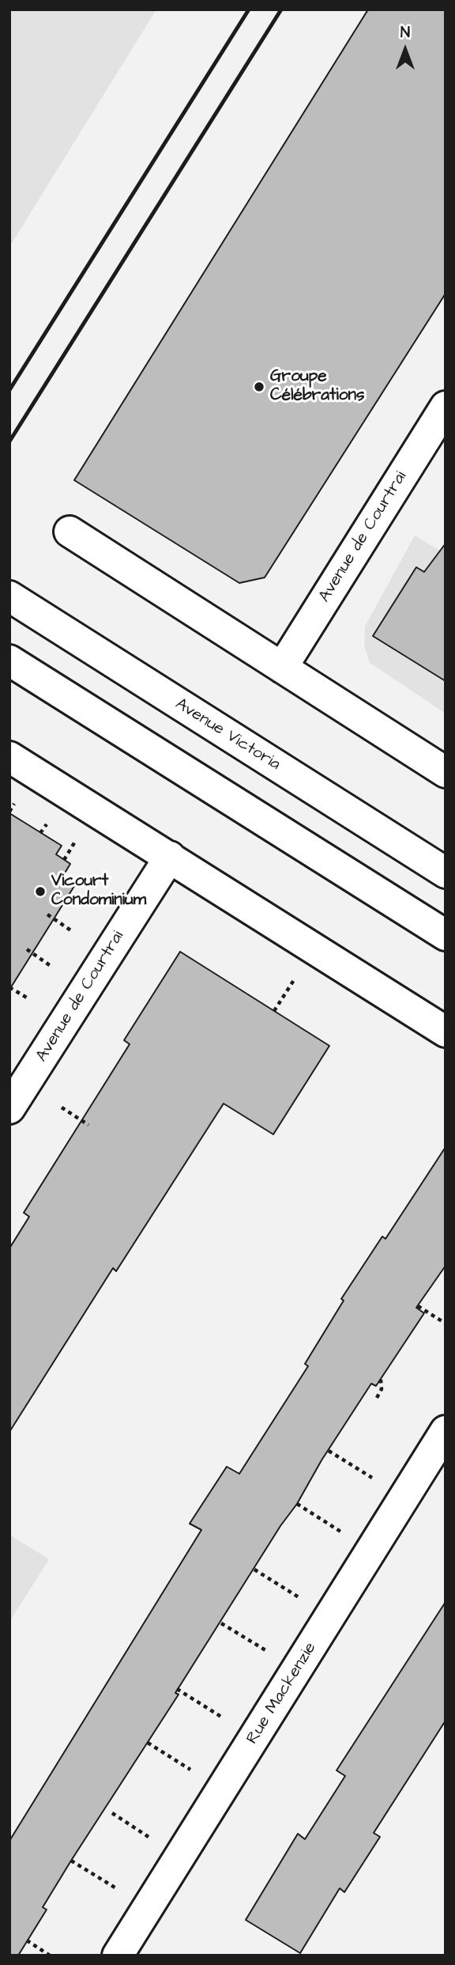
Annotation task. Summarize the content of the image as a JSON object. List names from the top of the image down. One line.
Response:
{"streets":{"street":["Avenue de Courtrai","Avenue Victoria","Rue Mackenzie"]},"places":["Groupe Célébrations","Vicourt Condominium"],"north":"top"}
